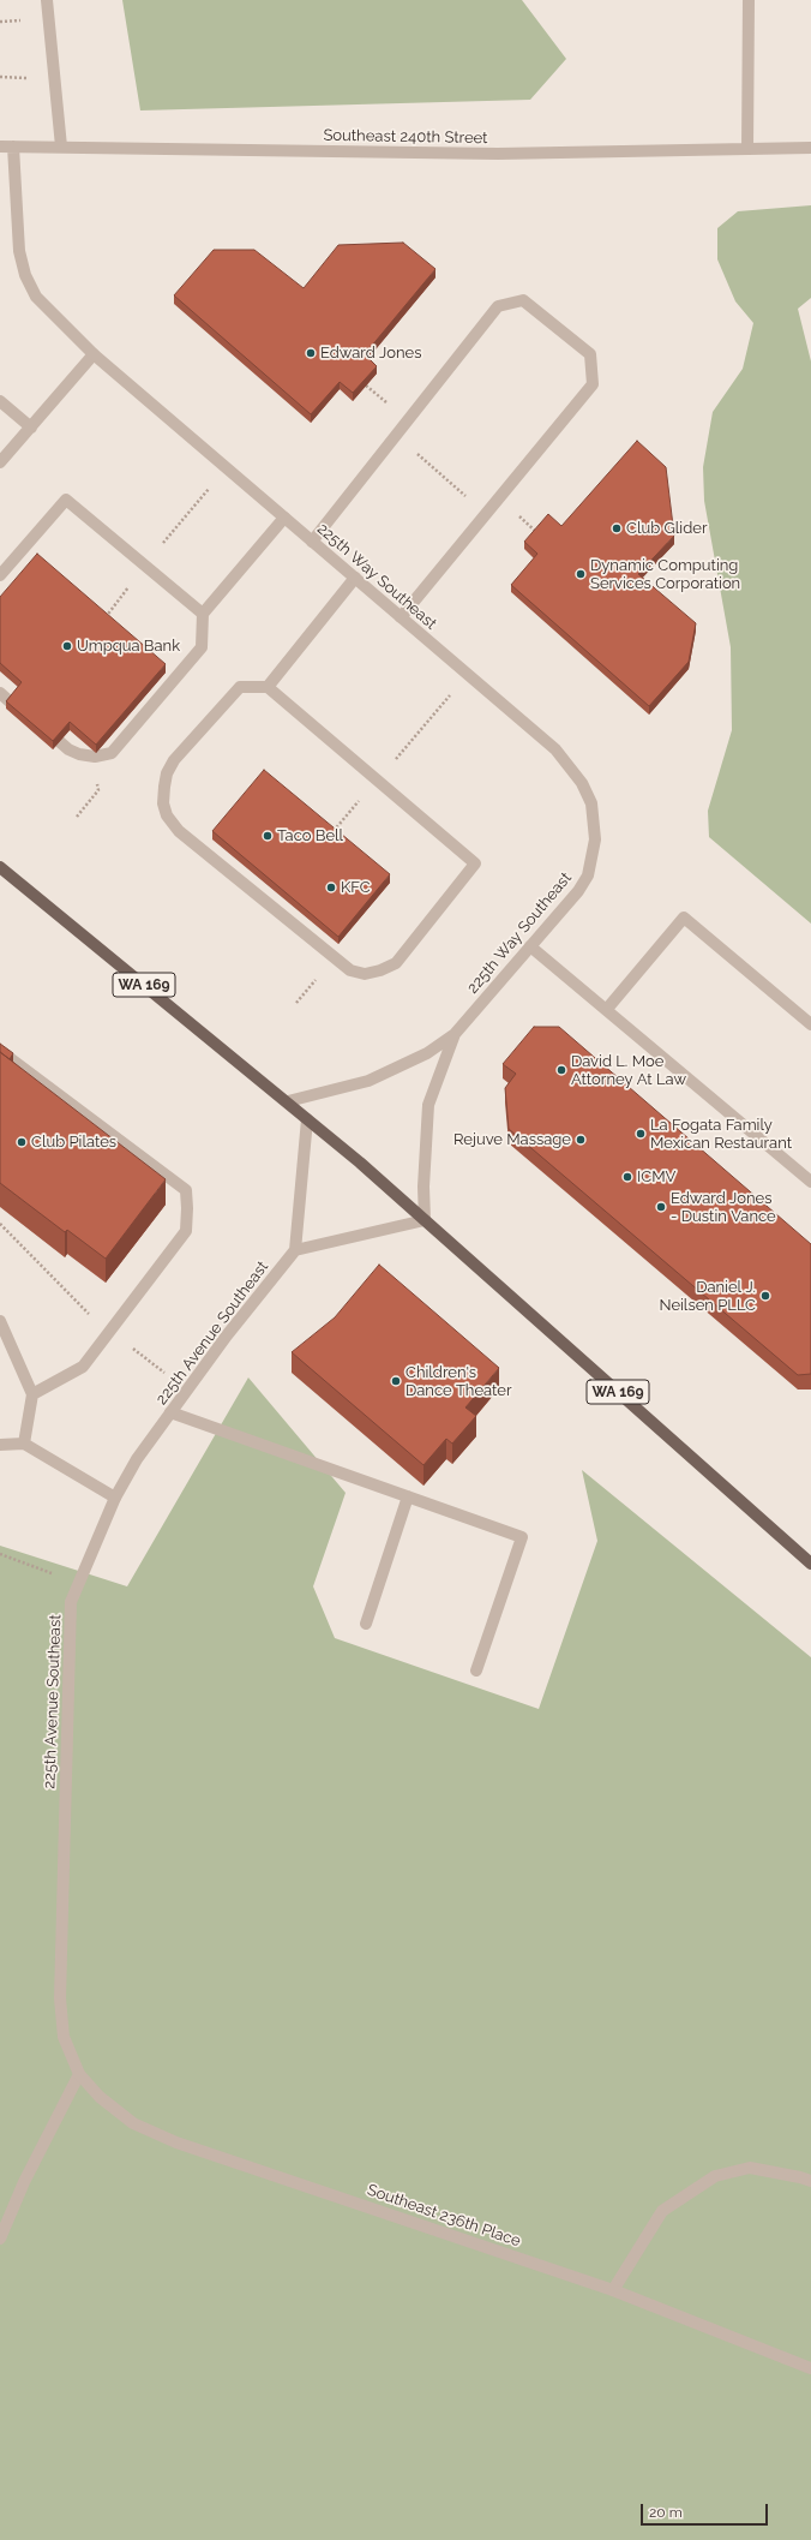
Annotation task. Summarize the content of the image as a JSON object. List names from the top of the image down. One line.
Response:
{"streets":{"main road":["WA 169"],"street":["Southeast 240th Street","225th Way Southeast","225th Avenue Southeast","Southeast 236th Place"]},"crossings":[["Southeast 240th Street","225th Way Southeast"],["225th Avenue Southeast","Southeast 236th Place"]],"places":["Edward Jones","Club Glider","Dynamic Computing Services Corporation","Umpqua Bank","Taco Bell","KFC","David L. Moe Attorney At Law","La Fogata Family Mexican Restaurant","Rejuve Massage","Club Pilates","ICMV","Edward Jones - Dustin Vance","Daniel J. Neilsen PLLC","Children's Dance Theater"],"scale_bar":"20 m"}
